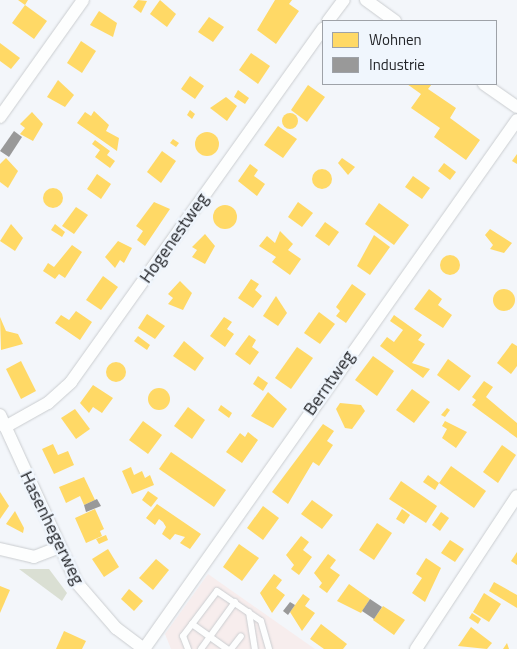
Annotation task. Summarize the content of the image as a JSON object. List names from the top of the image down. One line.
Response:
{"streets":{"street":["Hogenestweg","Berntweg","Hasenhegerweg"]},"crossings":[["Hogenestweg","Hasenhegerweg"],["Berntweg","Hasenhegerweg"]],"legend":["Wohnen","Industrie"]}
